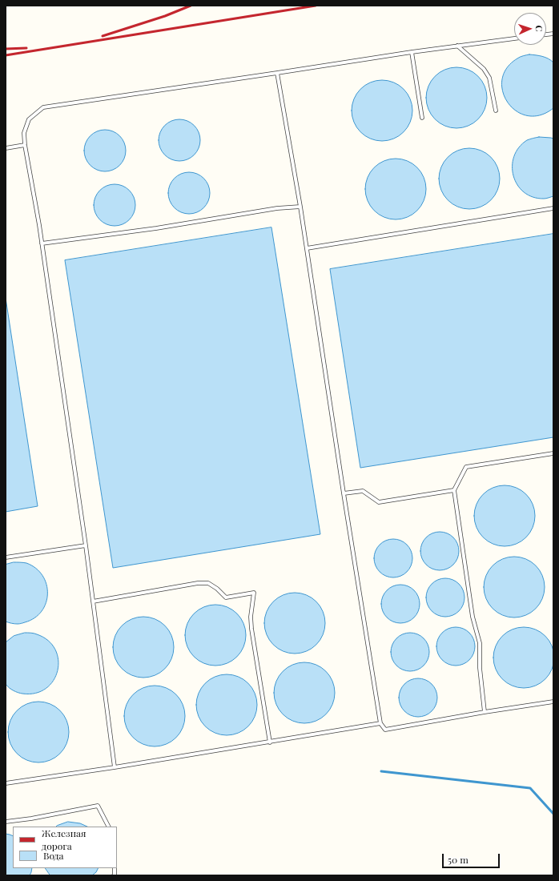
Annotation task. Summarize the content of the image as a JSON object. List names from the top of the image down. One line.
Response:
{"legend":["Железная дорога","Вода"],"scale_bar":"50 m","north":"right"}
